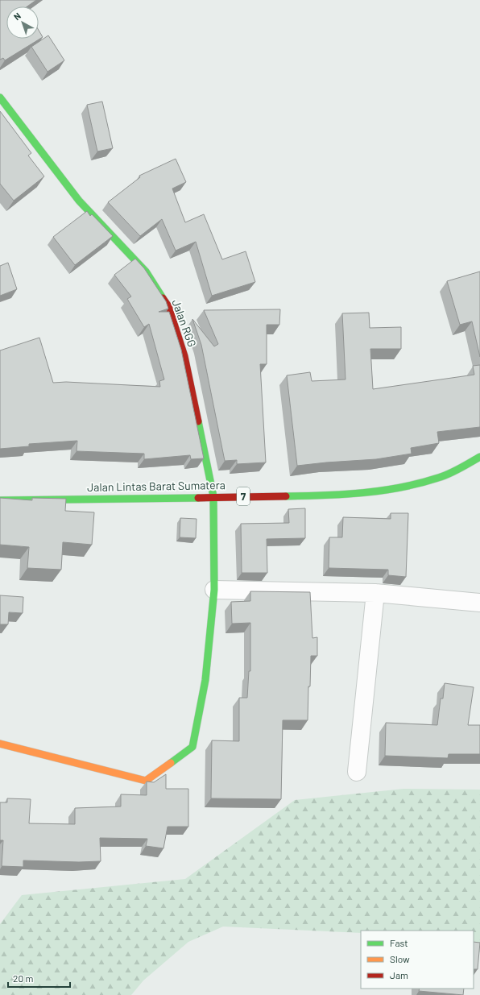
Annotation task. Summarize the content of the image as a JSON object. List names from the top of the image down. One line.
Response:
{"streets":{"main road":["Jalan RGG","Jalan Lintas Barat Sumatera","7"]},"crossings":[["Jalan RGG","Jalan Lintas Barat Sumatera"]],"legend":["Fast","Slow","Jam"],"scale_bar":"20 m","north":"top left"}
